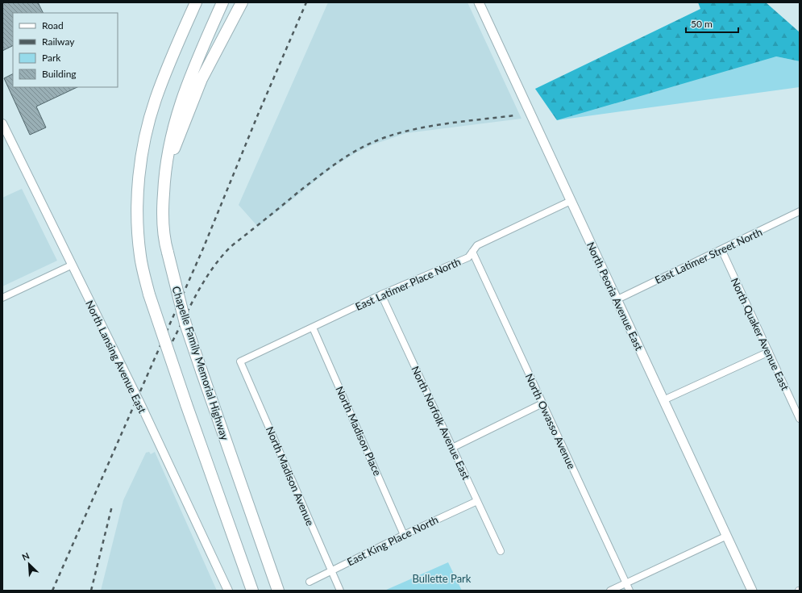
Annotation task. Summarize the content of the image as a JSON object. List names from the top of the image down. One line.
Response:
{"streets":{"highway":["Chapelle Family Memorial Highway"],"main road":["North Peoria Avenue East"],"street":["East Latimer Street North","East Latimer Place North","North Quaker Avenue East","North Lansing Avenue East","North Owasso Avenue","North Norfolk Avenue East","North Madison Place","North Madison Avenue","East King Place North"]},"crossings":[["East Latimer Street North","North Peoria Avenue East"],["East Latimer Street North","North Quaker Avenue East"],["East Latimer Place North","North Peoria Avenue East"],["East Latimer Place North","North Owasso Avenue"],["East Latimer Place North","North Norfolk Avenue East"],["East Latimer Place North","North Madison Place"],["East Latimer Place North","North Madison Avenue"],["North Norfolk Avenue East","East King Place North"],["North Madison Place","East King Place North"],["North Madison Avenue","East King Place North"]],"parks":["Bullette Park"],"legend":["Road","Railway","Park","Building"],"scale_bar":"50 m","north":"top left"}
